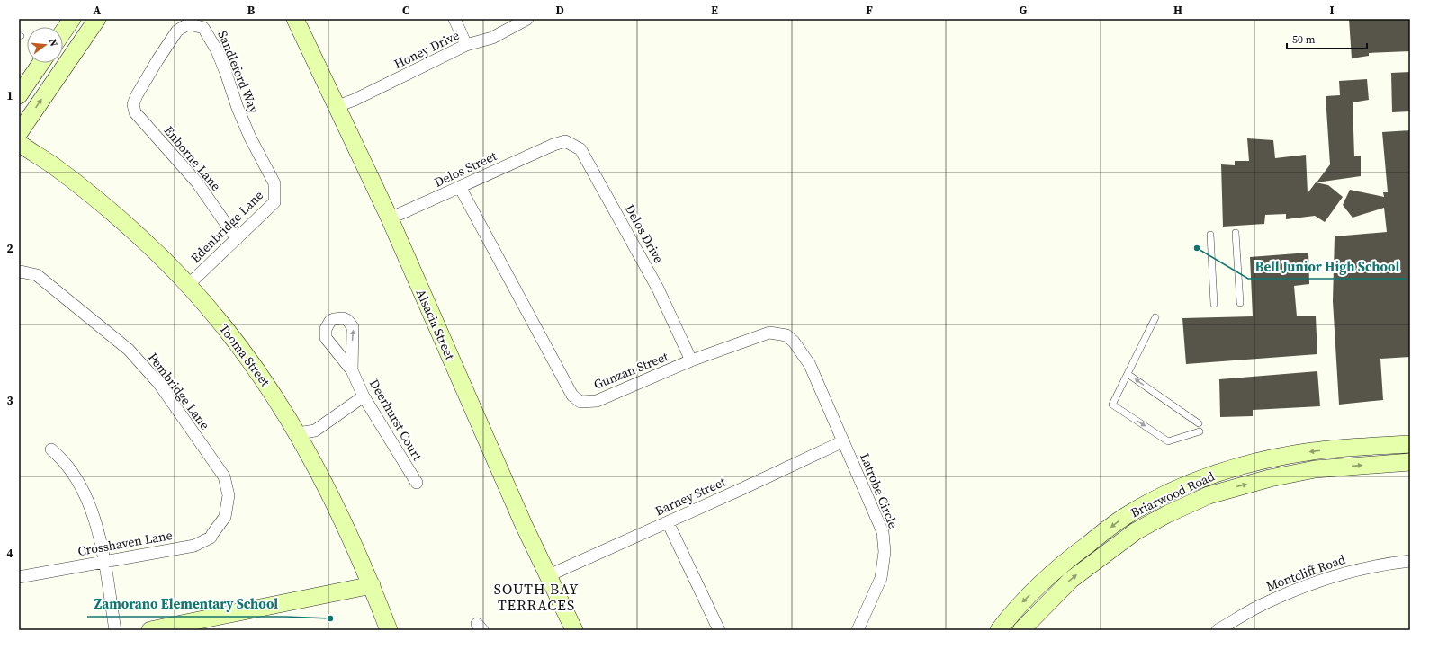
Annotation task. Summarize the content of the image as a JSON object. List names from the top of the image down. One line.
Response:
{"streets":{"main road":["Alsacia Street","Tooma Street","Briarwood Road"],"street":["Honey Drive","Sandleford Way","Enborne Lane","Delos Street","Edenbridge Lane","Delos Drive","Gunzan Street","Pembridge Lane","Deerhurst Court","Latrobe Circle","Barney Street","Crosshaven Lane","Montcliff Road"]},"crossings":[["Honey Drive","Alsacia Street"],["Sandleford Way","Enborne Lane"],["Sandleford Way","Edenbridge Lane"],["Enborne Lane","Edenbridge Lane"],["Delos Street","Delos Drive"],["Delos Street","Alsacia Street"],["Delos Street","Gunzan Street"],["Edenbridge Lane","Tooma Street"],["Delos Drive","Gunzan Street"],["Alsacia Street","Barney Street"],["Gunzan Street","Latrobe Circle"],["Pembridge Lane","Crosshaven Lane"],["Latrobe Circle","Barney Street"]],"districts":["SOUTH BAY TERRACES"],"places":["Bell Junior High School","Zamorano Elementary School"],"scale_bar":"50 m","north":"right","grid":{"columns":["A","B","C","D","E","F","G","H","I"],"rows":["1","2","3","4"]}}
